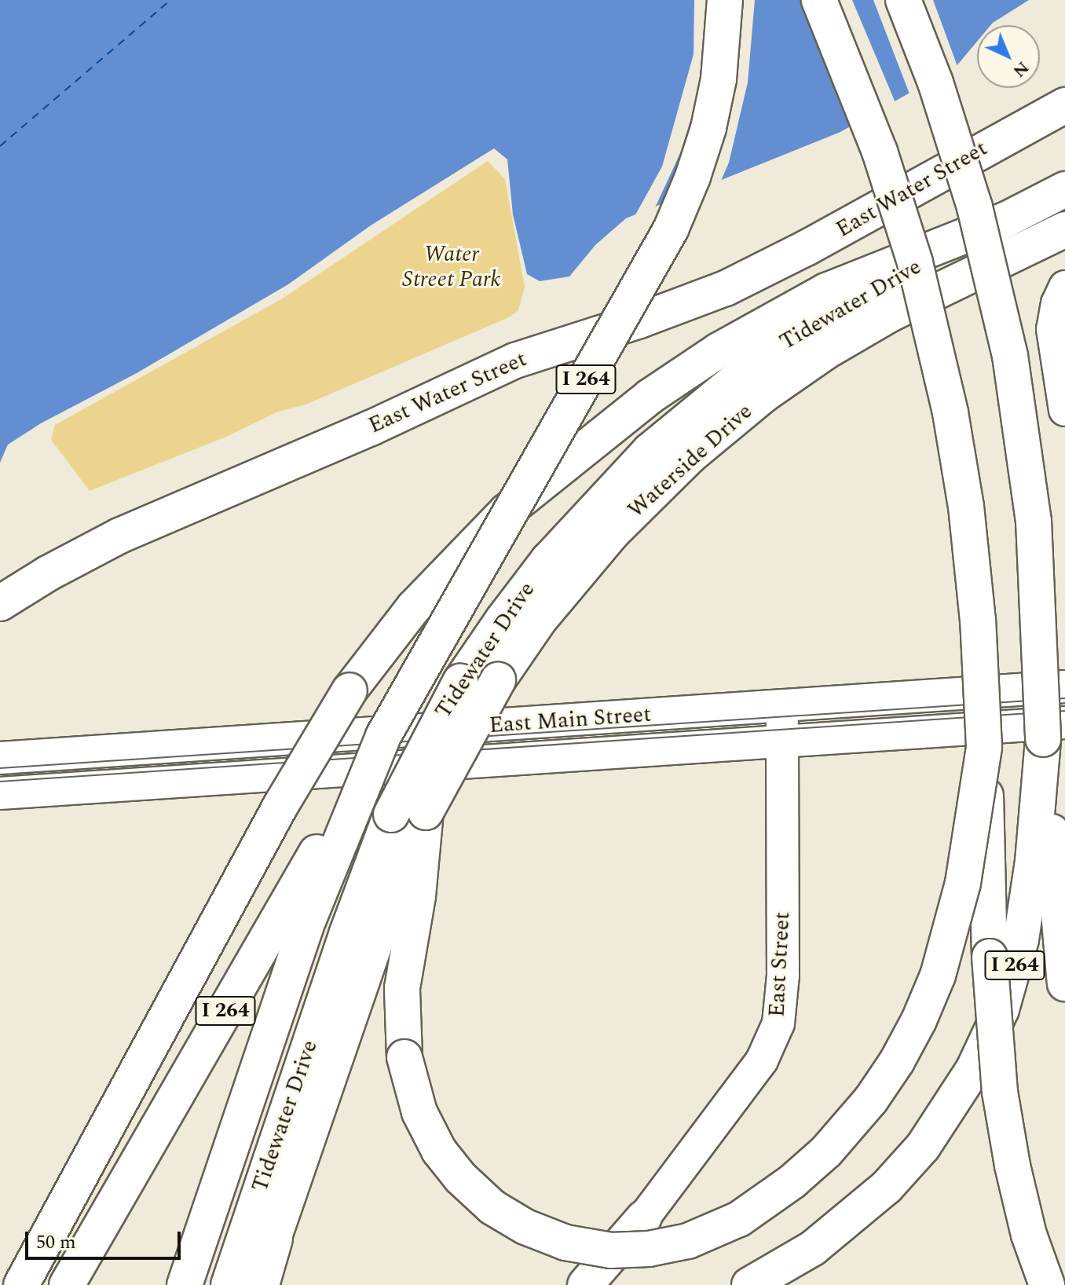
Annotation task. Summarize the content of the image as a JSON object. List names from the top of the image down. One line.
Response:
{"streets":{"main road":["East Water Street","Tidewater Drive","I 264","Waterside Drive"],"street":["East Main Street","East Street"]},"crossings":[["Tidewater Drive","Waterside Drive"],["I 264","East Main Street"],["East Main Street","East Street"]],"parks":["Water Street Park"],"scale_bar":"50 m","north":"bottom right"}
